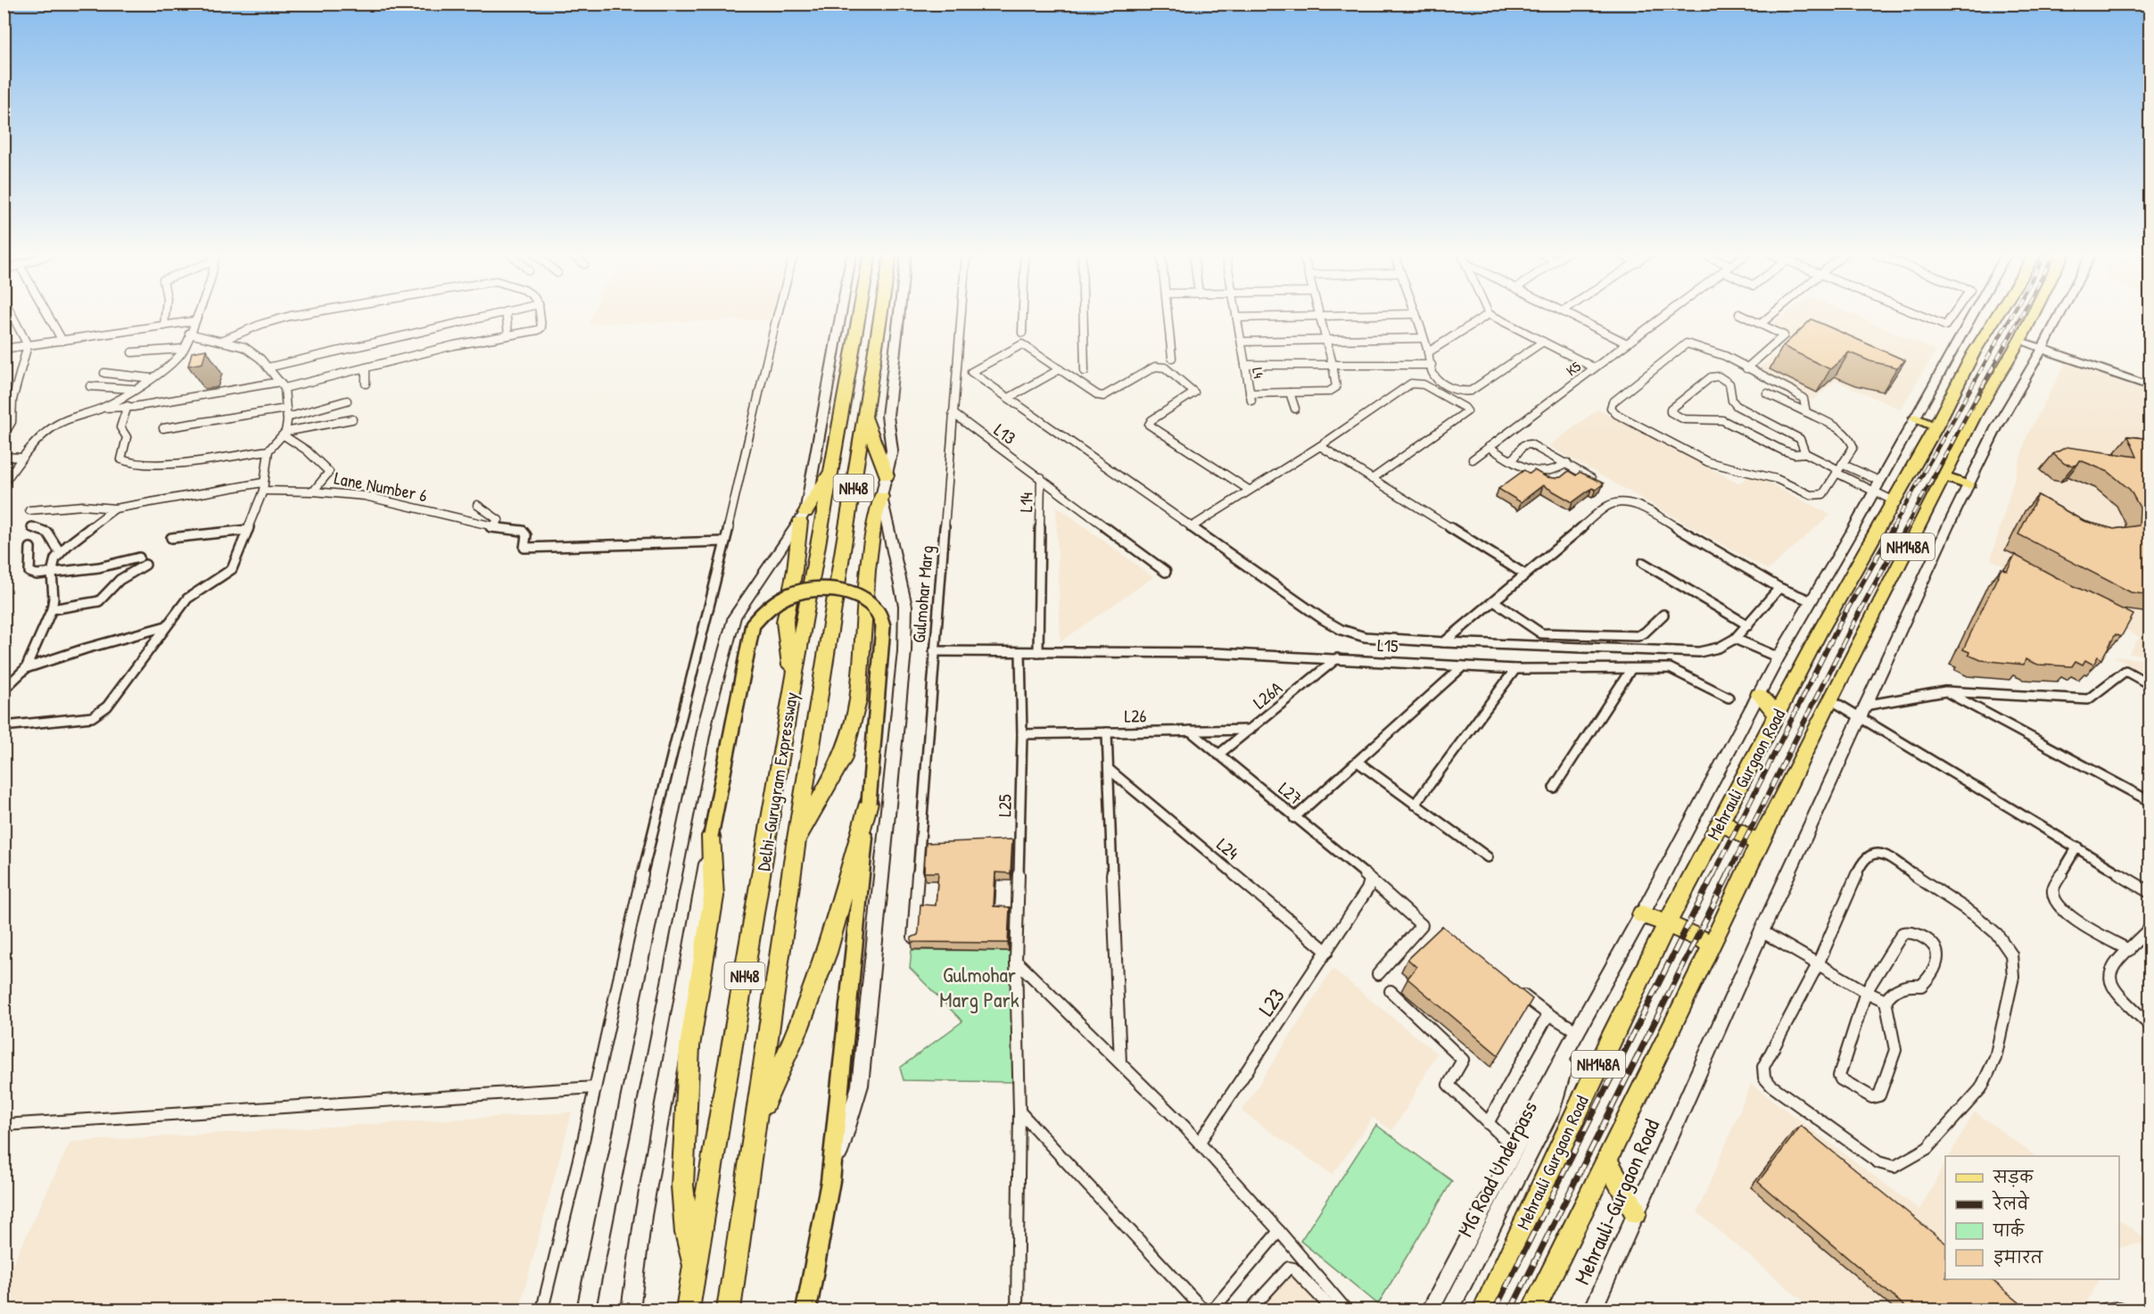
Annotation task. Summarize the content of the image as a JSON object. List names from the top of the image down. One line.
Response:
{"streets":{"highway":["NH48","NH148A","Mehrauli Gurgaon Road","Delhi-Gurugram Expressway"],"street":["K5","L4","L13","Lane Number 6","L14","Gulmohar Marg","L15","L26A","L26","L27","L25","L24","L23","MG Road Underpass","Mehrauli-Gurgaon Road"]},"crossings":[["L13","L14"],["L13","Gulmohar Marg"],["L14","L15"],["L15","L26A"],["L26A","L26"],["L26A","L27"],["L26","L27"],["L26","L25"],["L27","L23"],["L24","L23"]],"parks":["Gulmohar Marg Park"],"legend":["सड़क","रेलवे","पार्क","इमारत"]}
